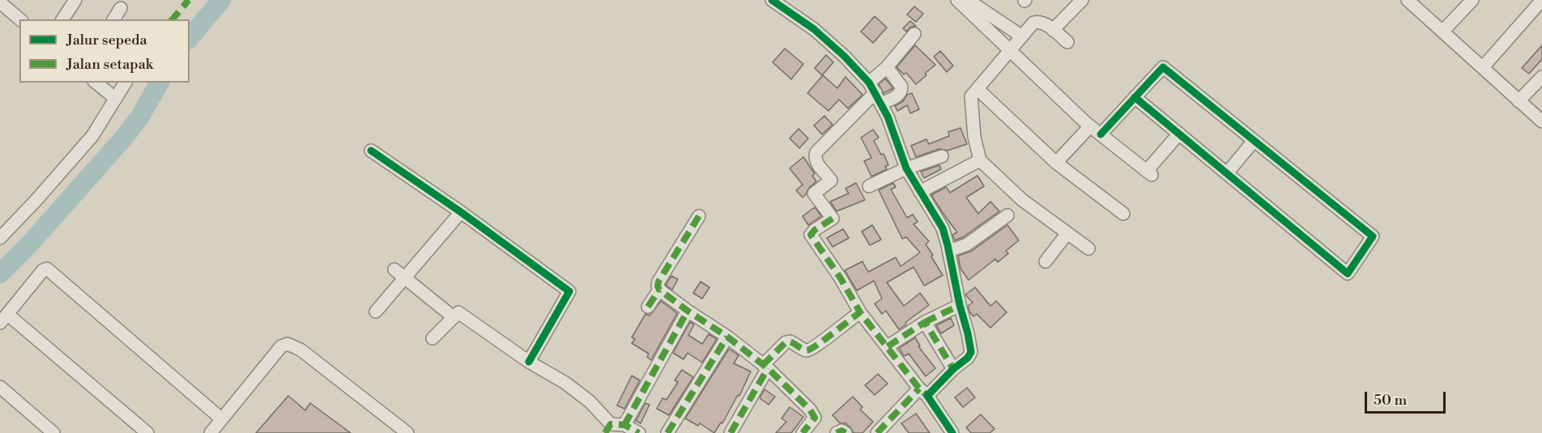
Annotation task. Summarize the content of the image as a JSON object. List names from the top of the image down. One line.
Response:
{"legend":["Jalur sepeda","Jalan setapak"],"scale_bar":"50 m"}
